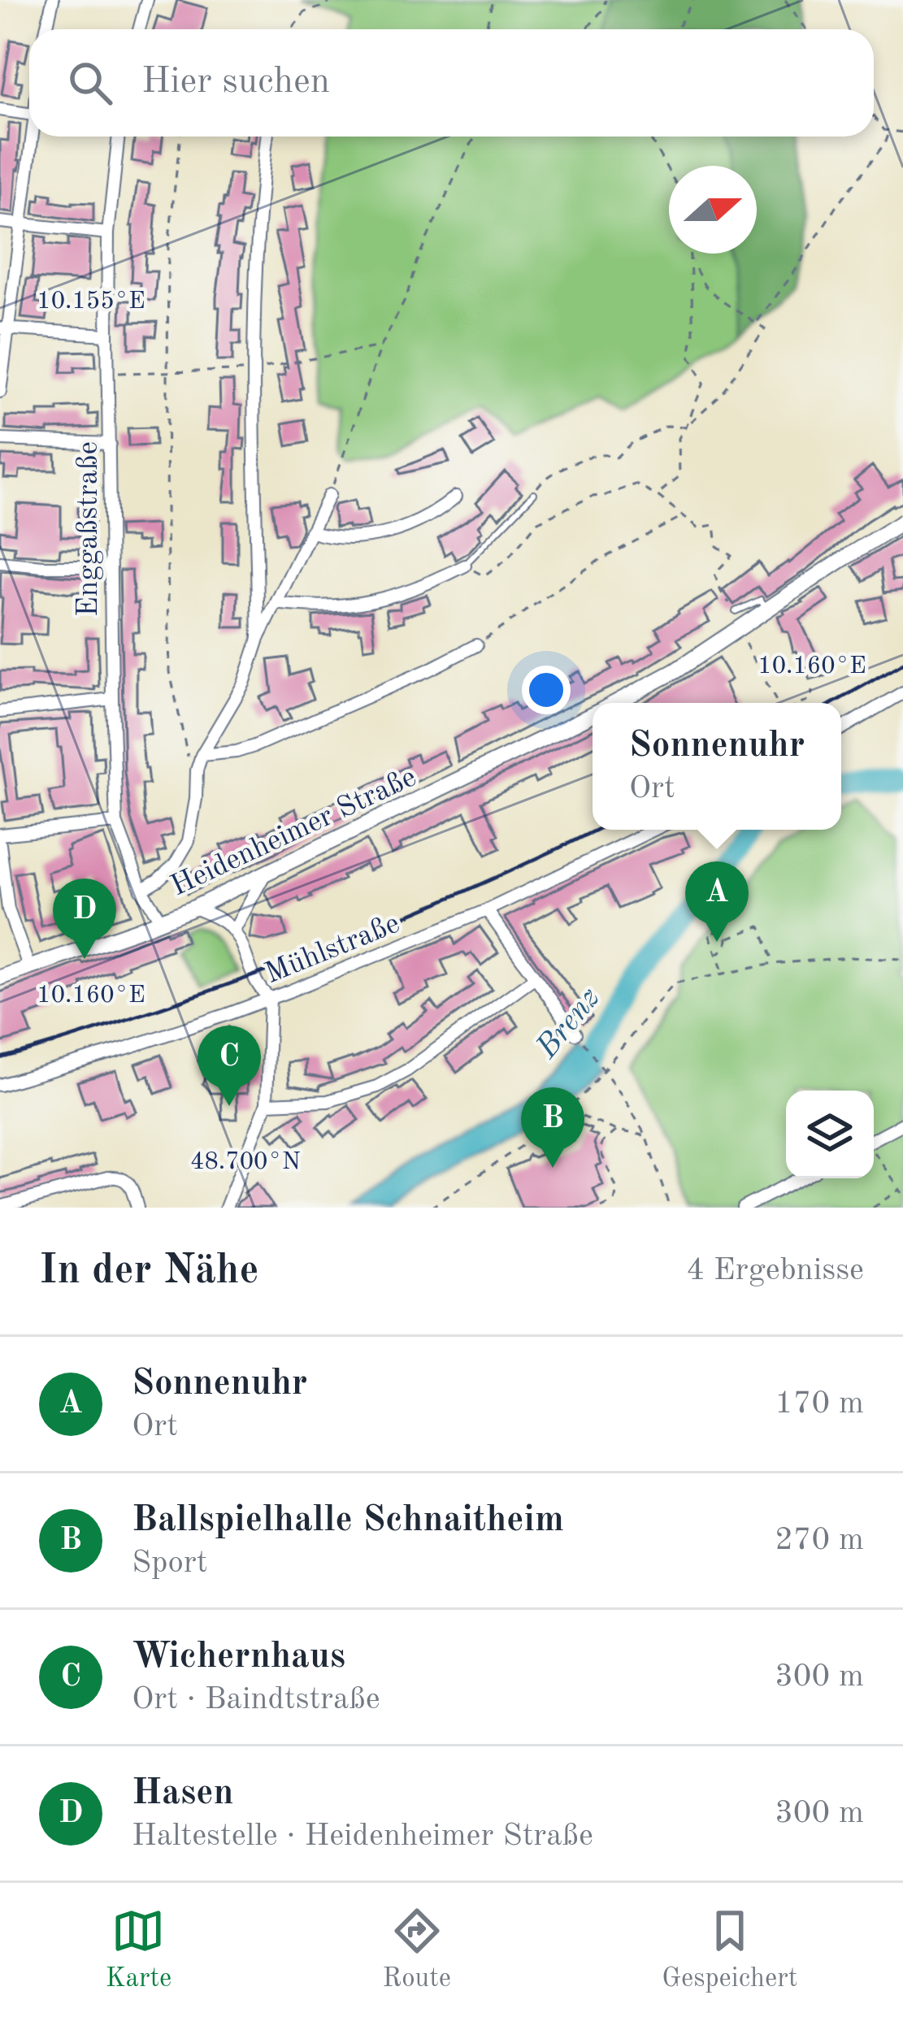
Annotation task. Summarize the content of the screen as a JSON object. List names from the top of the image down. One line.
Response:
{"streets":{"street":["Enggaßstraße","Heidenheimer Straße","Mühlstraße"]},"crossings":[["Enggaßstraße","Heidenheimer Straße"]],"water":["Brenz"],"north":"right","page":{"search":"Hier suchen","popup":["Sonnenuhr","Ort"],"pins":["A","D","C","B"],"heading":["In der Nähe","4 Ergebnisse"],"list":[{"mark":"A","name":"Sonnenuhr","note":"Ort","value":"170 m"},{"mark":"B","name":"Ballspielhalle Schnaitheim","note":"Sport","value":"270 m"},{"mark":"C","name":"Wichernhaus","note":"Ort · Baindtstraße","value":"300 m"},{"mark":"D","name":"Hasen","note":"Haltestelle · Heidenheimer Straße","value":"300 m"}],"nav":["Karte","Route","Gespeichert"]},"coordinates":["10.155°E","10.160°E","48.700°N"]}
